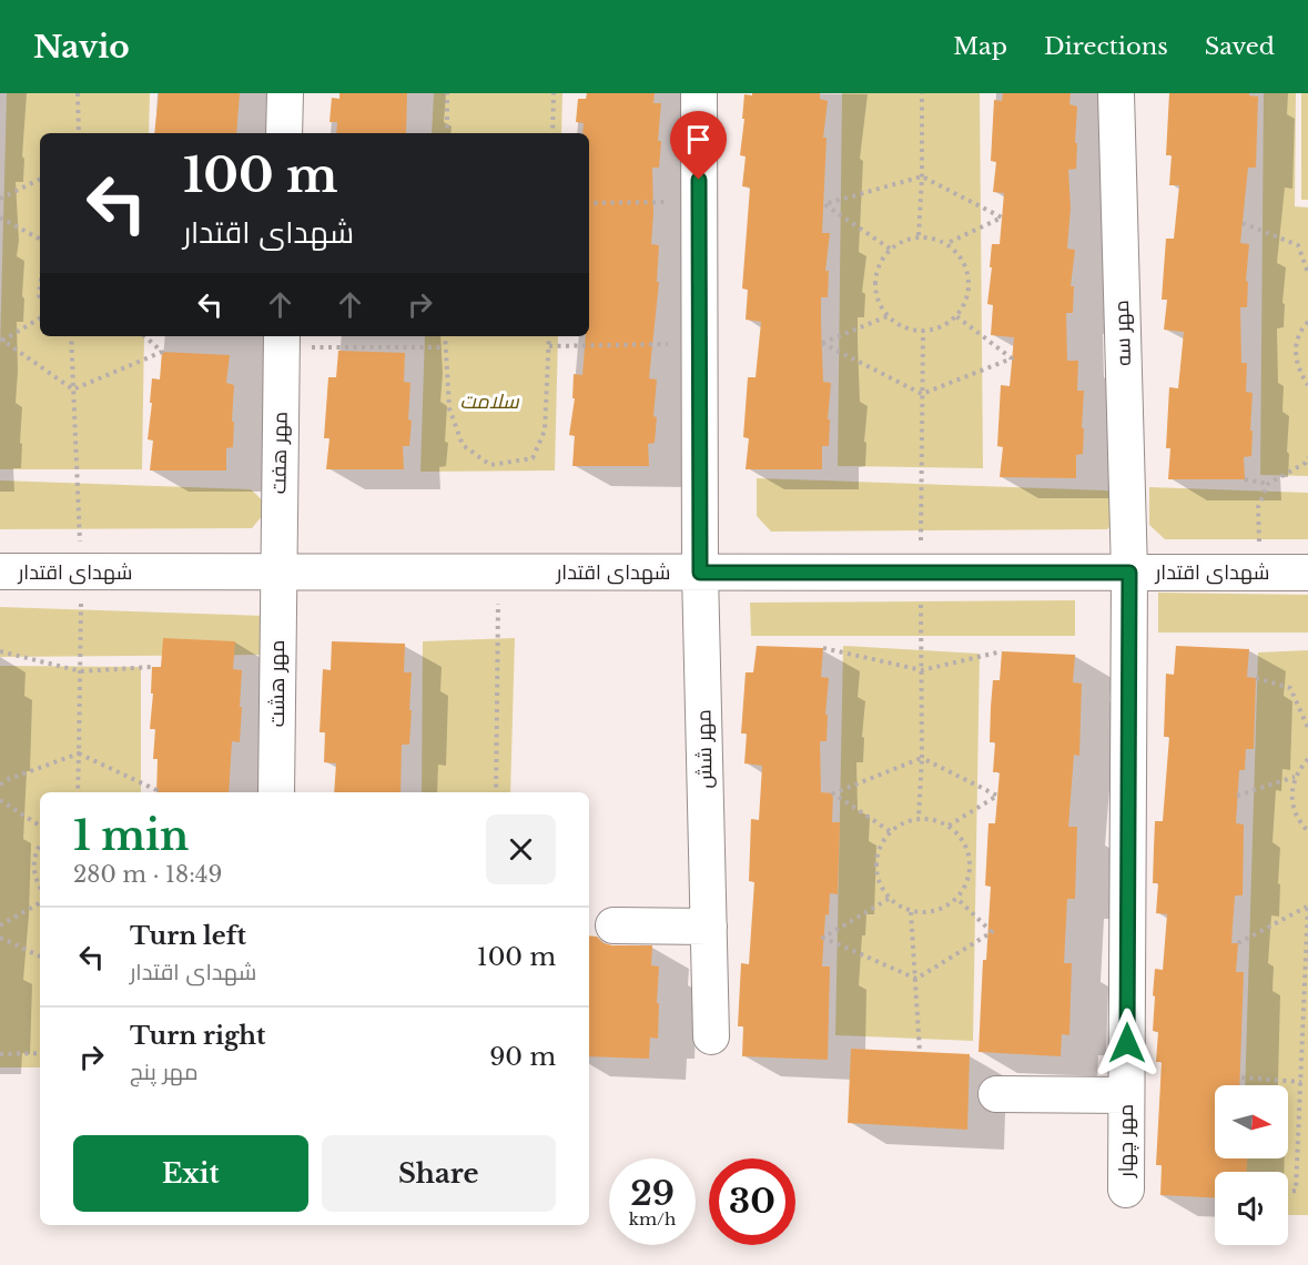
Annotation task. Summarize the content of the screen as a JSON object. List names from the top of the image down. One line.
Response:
{"streets":{"street":["مهر سه","مهر هفت","شهدای اقتدار","مهر هشت","مهر شش","مهر چهار"]},"crossings":[["مهر سه","شهدای اقتدار"],["مهر سه","مهر چهار"],["مهر هفت","شهدای اقتدار"],["مهر هفت","مهر هشت"],["شهدای اقتدار","مهر هشت"],["شهدای اقتدار","مهر شش"],["شهدای اقتدار","مهر چهار"]],"parks":["سلامت"],"north":"right","page":{"header":"Navio","nav":["Map","Directions","Saved"],"turn":["100 m","شهدای اقتدار"],"heading":["1 min","280 m · 18:49"],"list":[{"name":"Turn left","note":"شهدای اقتدار","value":"100 m"},{"name":"Turn right","note":"مهر پنج","value":"90 m"}],"buttons":["Exit","Share"],"speed":"29 km/h","limit":"30"}}
